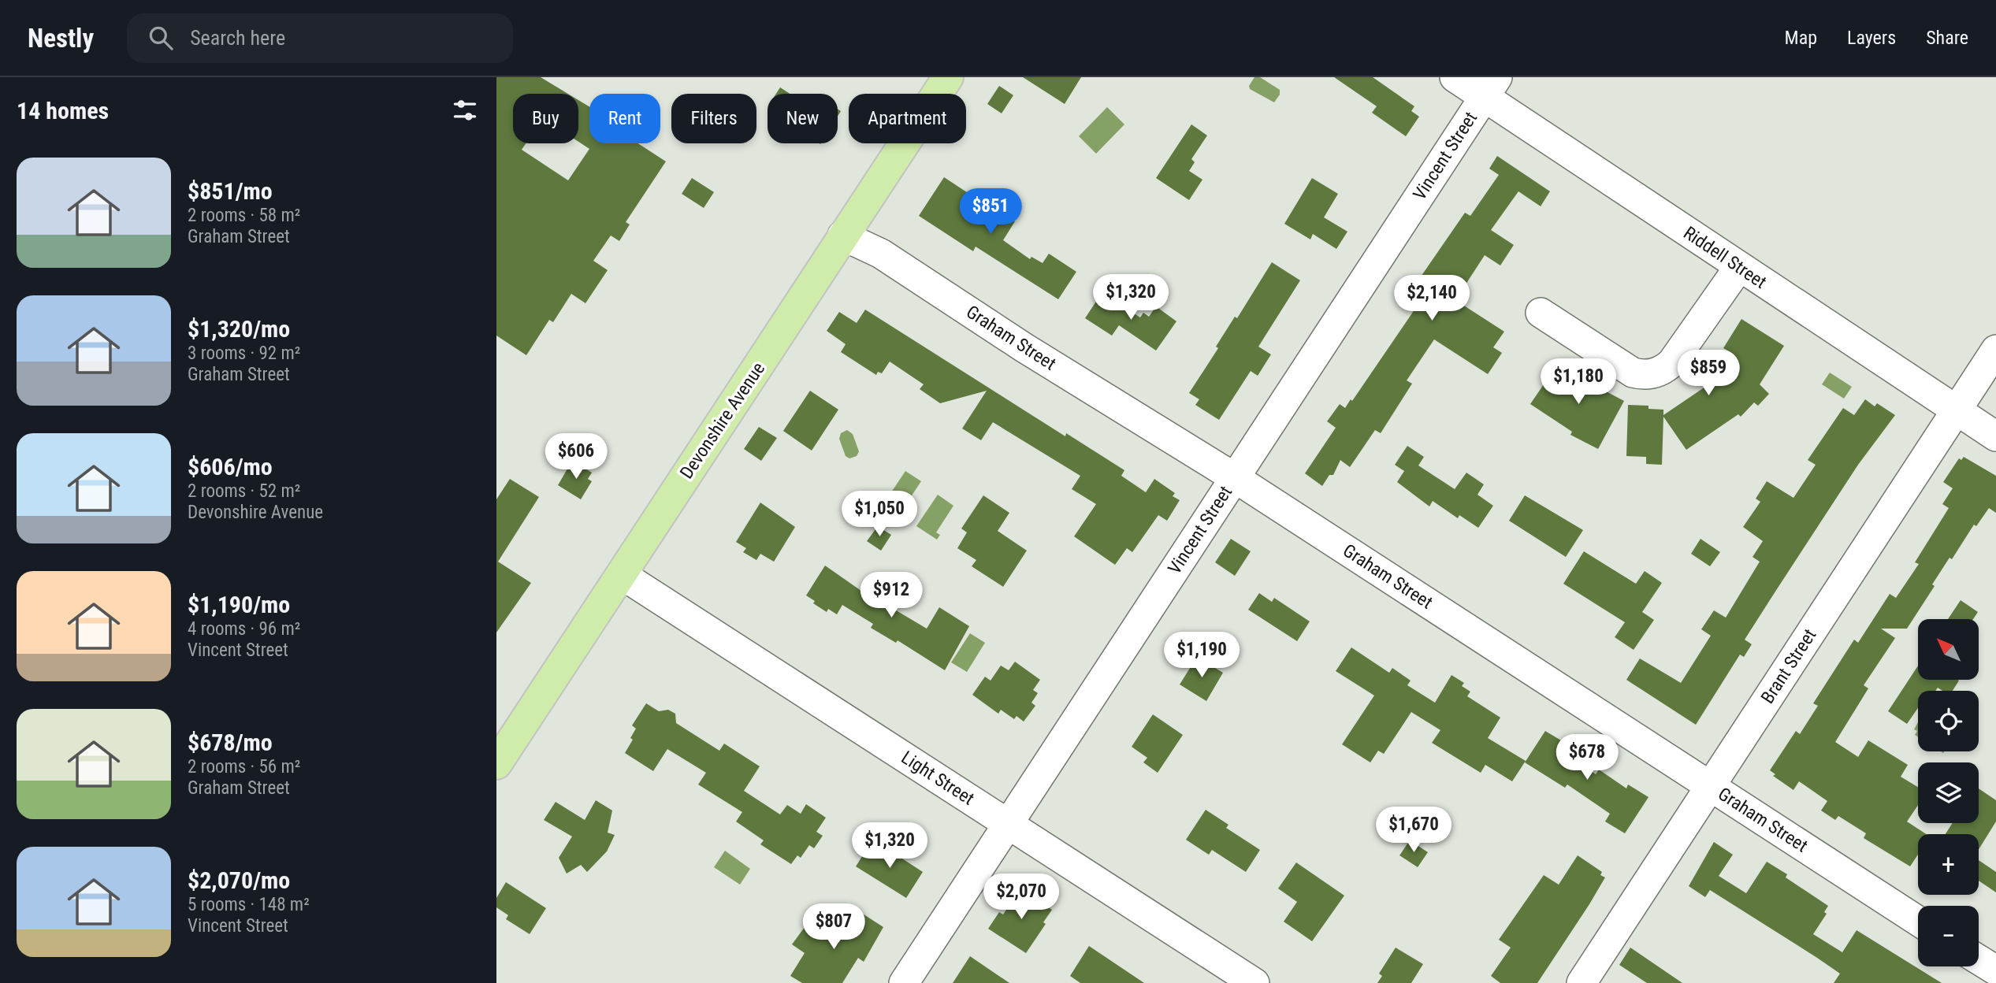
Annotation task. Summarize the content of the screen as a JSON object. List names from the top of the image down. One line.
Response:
{"streets":{"main road":["Devonshire Avenue"],"street":["Vincent Street","Riddell Street","Graham Street","Brant Street","Light Street"]},"crossings":[["Vincent Street","Riddell Street"],["Vincent Street","Graham Street"],["Vincent Street","Light Street"],["Riddell Street","Brant Street"],["Graham Street","Devonshire Avenue"],["Graham Street","Brant Street"],["Devonshire Avenue","Light Street"]],"north":"top left","page":{"header":"Nestly","search":"Search here","nav":["Map","Layers","Share"],"heading":"14 homes","chip":["Buy","Rent","Filters","New","Apartment"],"list":[{"name":"$851/mo","note":"2 rooms · 58 m² · Graham Street"},{"name":"$1,320/mo","note":"3 rooms · 92 m² · Graham Street"},{"name":"$606/mo","note":"2 rooms · 52 m² · Devonshire Avenue"},{"name":"$1,190/mo","note":"4 rooms · 96 m² · Vincent Street"},{"name":"$678/mo","note":"2 rooms · 56 m² · Graham Street"},{"name":"$2,070/mo","note":"5 rooms · 148 m² · Vincent Street"}],"price":["$851","$1,320","$2,140","$859","$1,180","$606","$1,050","$912","$1,190","$678","$1,670","$1,320","$2,070","$807"],"map_buttons":["+","−"]}}
